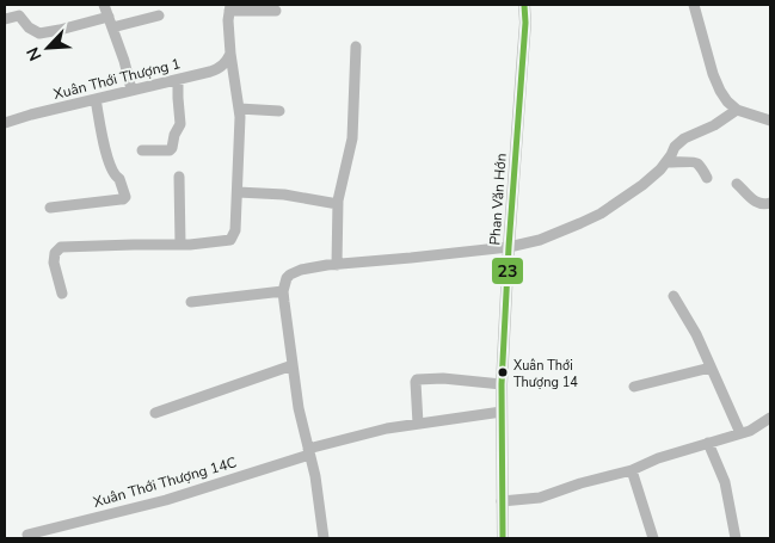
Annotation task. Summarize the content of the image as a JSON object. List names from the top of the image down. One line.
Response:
{"streets":{"main road":["Phan Văn Hớn"],"street":["Xuân Thới Thượng 1","Xuân Thới Thượng 14C"]},"crossings":[["Phan Văn Hớn","Xuân Thới Thượng 14C"]],"places":["Xuân Thới Thượng 14"],"lines":["transit line 23"],"north":"bottom left"}
